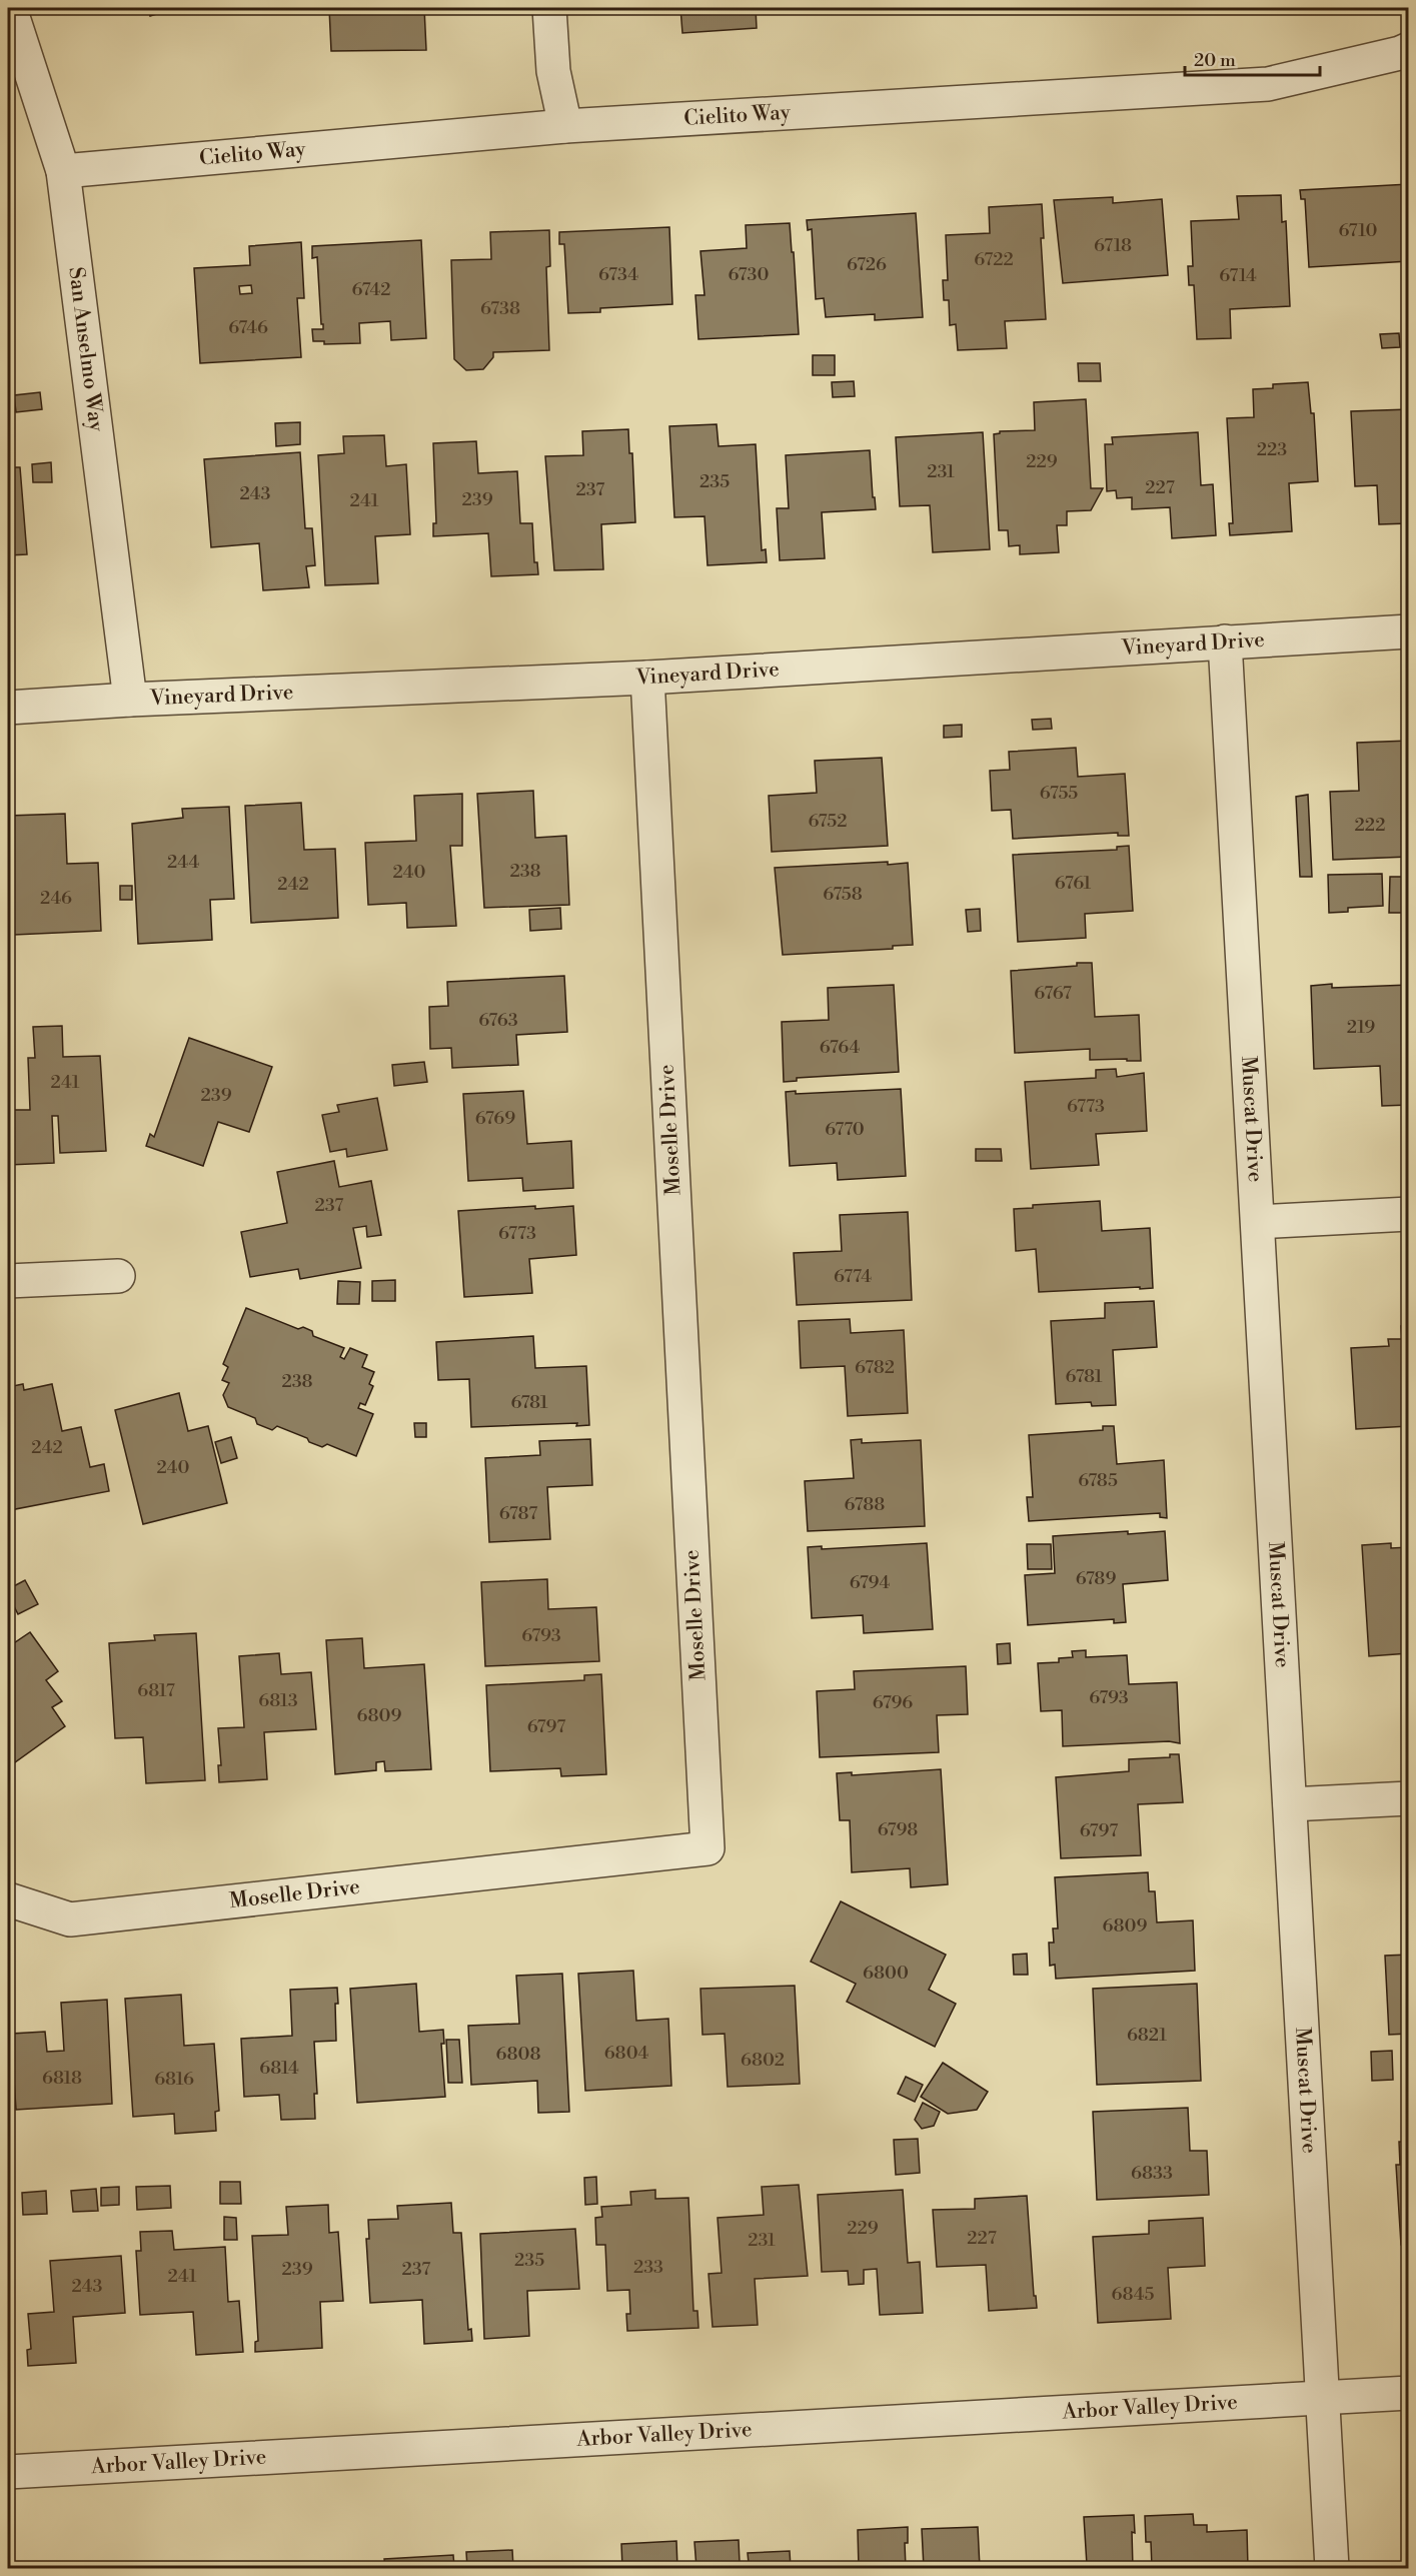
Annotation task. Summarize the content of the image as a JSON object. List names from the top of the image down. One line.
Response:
{"streets":{"street":["Cielito Way","San Anselmo Way","Vineyard Drive","Muscat Drive","Moselle Drive","Arbor Valley Drive"]},"crossings":[["Cielito Way","San Anselmo Way"],["San Anselmo Way","Vineyard Drive"],["Vineyard Drive","Muscat Drive"],["Vineyard Drive","Moselle Drive"],["Muscat Drive","Arbor Valley Drive"]],"house_numbers":["6710","6718","6722","6726","6734","6730","6714","6742","6738","6746","223","229","231","235","227","237","243","239","241","6755","6752","222","244","238","240","6761","242","6758","246","6767","6763","219","6764","241","239","6773","6769","6770","237","6773","6774","6782","6781","238","6781","242","240","6785","6788","6787","6789","6794","6793","6817","6793","6813","6796","6809","6797","6798","6797","6809","6800","6821","6804","6808","6802","6814","6818","6816","6833","229","227","231","235","233","239","237","241","243","6845"],"scale_bar":"20 m"}
